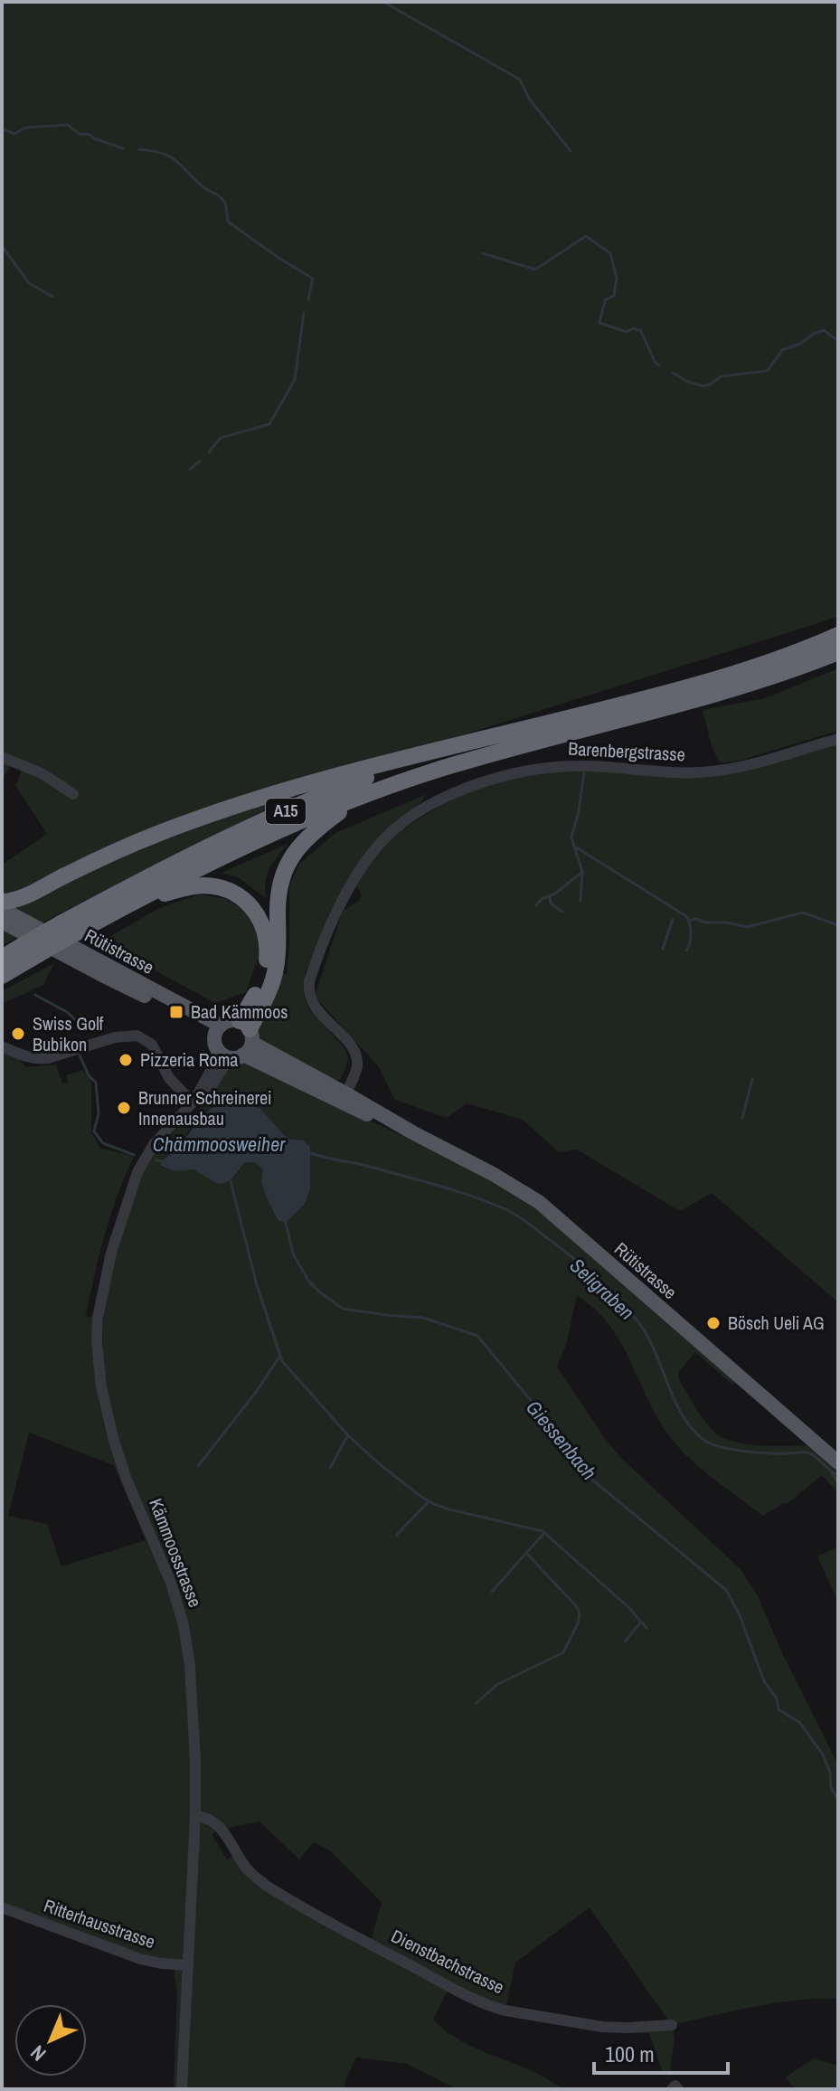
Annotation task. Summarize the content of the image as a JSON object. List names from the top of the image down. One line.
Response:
{"streets":{"highway":["A15"],"main road":["Rütistrasse"],"street":["Barenbergstrasse","Kämmoosstrasse","Ritterhausstrasse","Dienstbachstrasse"]},"crossings":[["Barenbergstrasse","Rütistrasse"],["Rütistrasse","Kämmoosstrasse"],["Kämmoosstrasse","Ritterhausstrasse"],["Kämmoosstrasse","Dienstbachstrasse"]],"water":["Chämmoosweiher","Seligraben","Giessenbach"],"places":{"transit":["Bad Kämmoos"],"other":["Swiss Golf Bubikon","Pizzeria Roma","Brunner Schreinerei Innenausbau","Bösch Ueli AG"]},"scale_bar":"100 m","north":"bottom left"}
